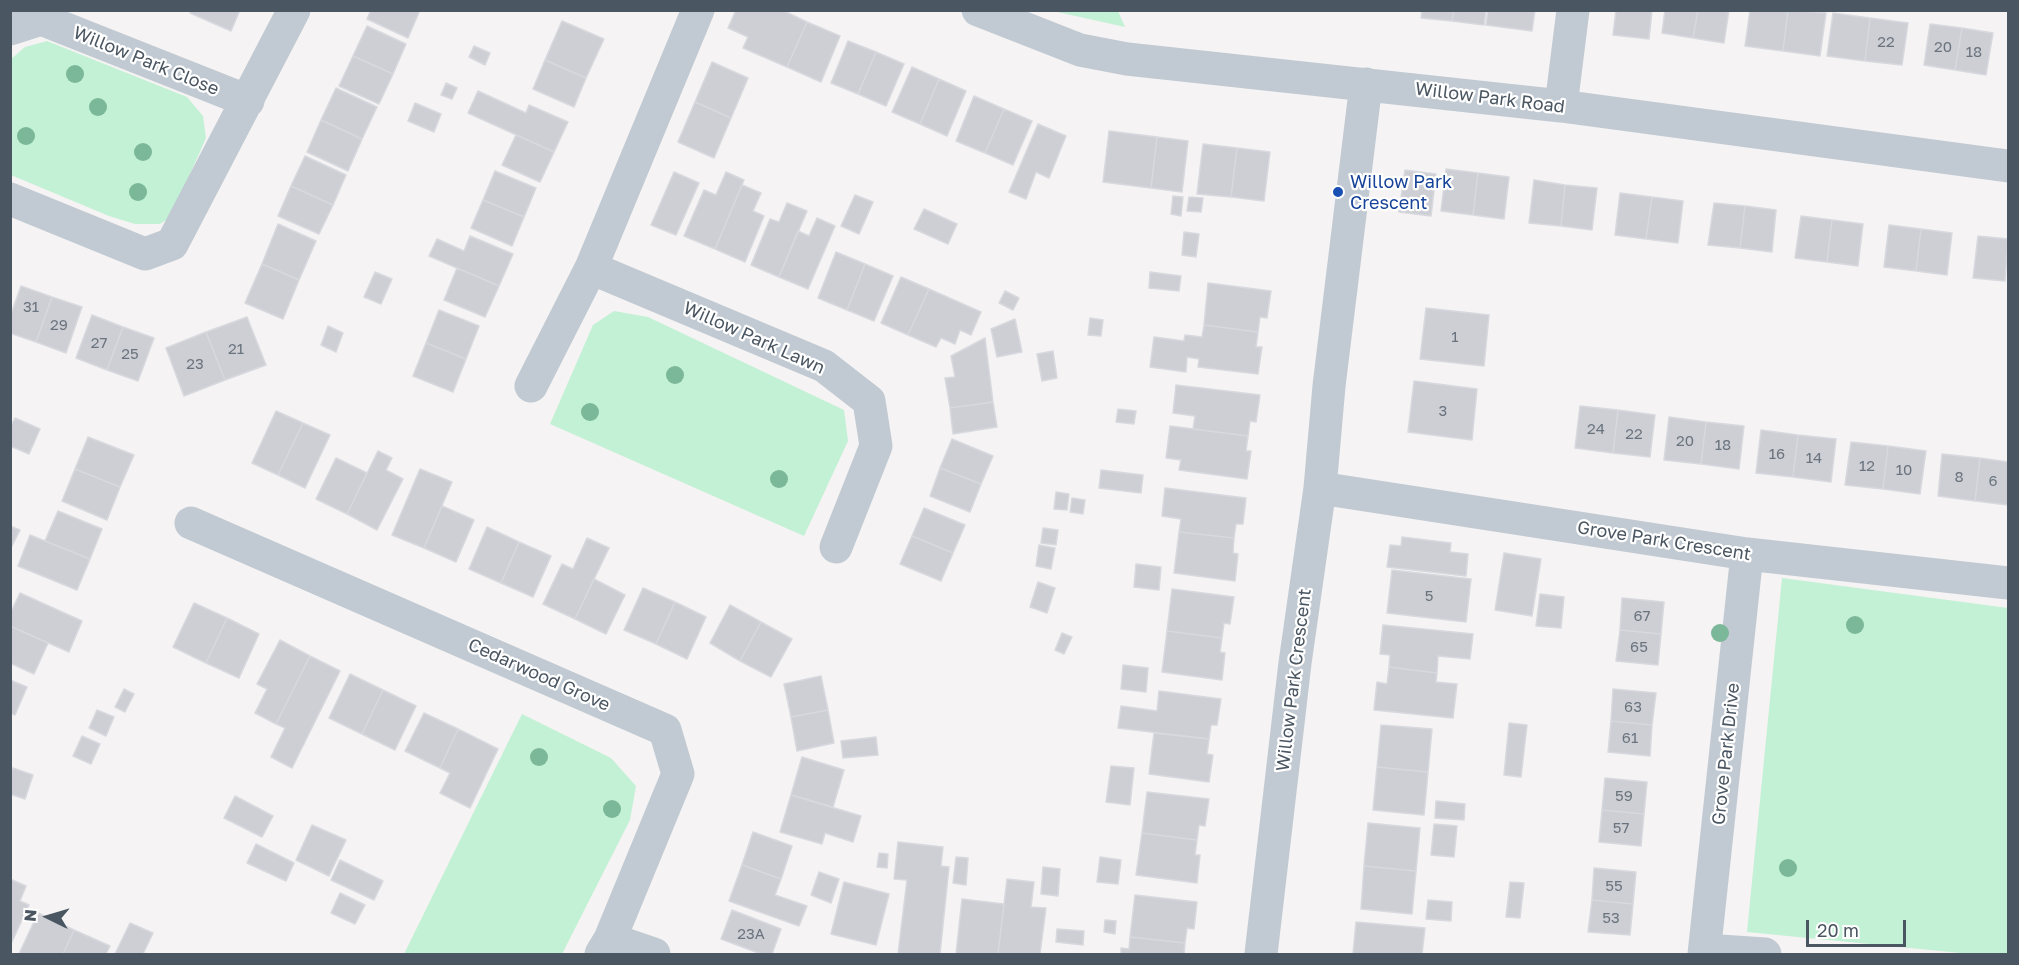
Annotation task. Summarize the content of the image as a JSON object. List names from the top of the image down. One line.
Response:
{"streets":{"street":["Willow Park Close","Willow Park Road","Willow Park Lawn","Grove Park Crescent","Cedarwood Grove","Willow Park Crescent","Grove Park Drive"]},"crossings":[["Willow Park Road","Willow Park Crescent"],["Grove Park Crescent","Willow Park Crescent"],["Grove Park Crescent","Grove Park Drive"]],"places":["Willow Park Crescent"],"house_numbers":["22","20","18","31","29","1","27","21","25","23","3","24","22","20","18","16","14","12","10","8","6","5","67","65","63","61","59","57","55","53","23A"],"scale_bar":"20 m","north":"left"}
